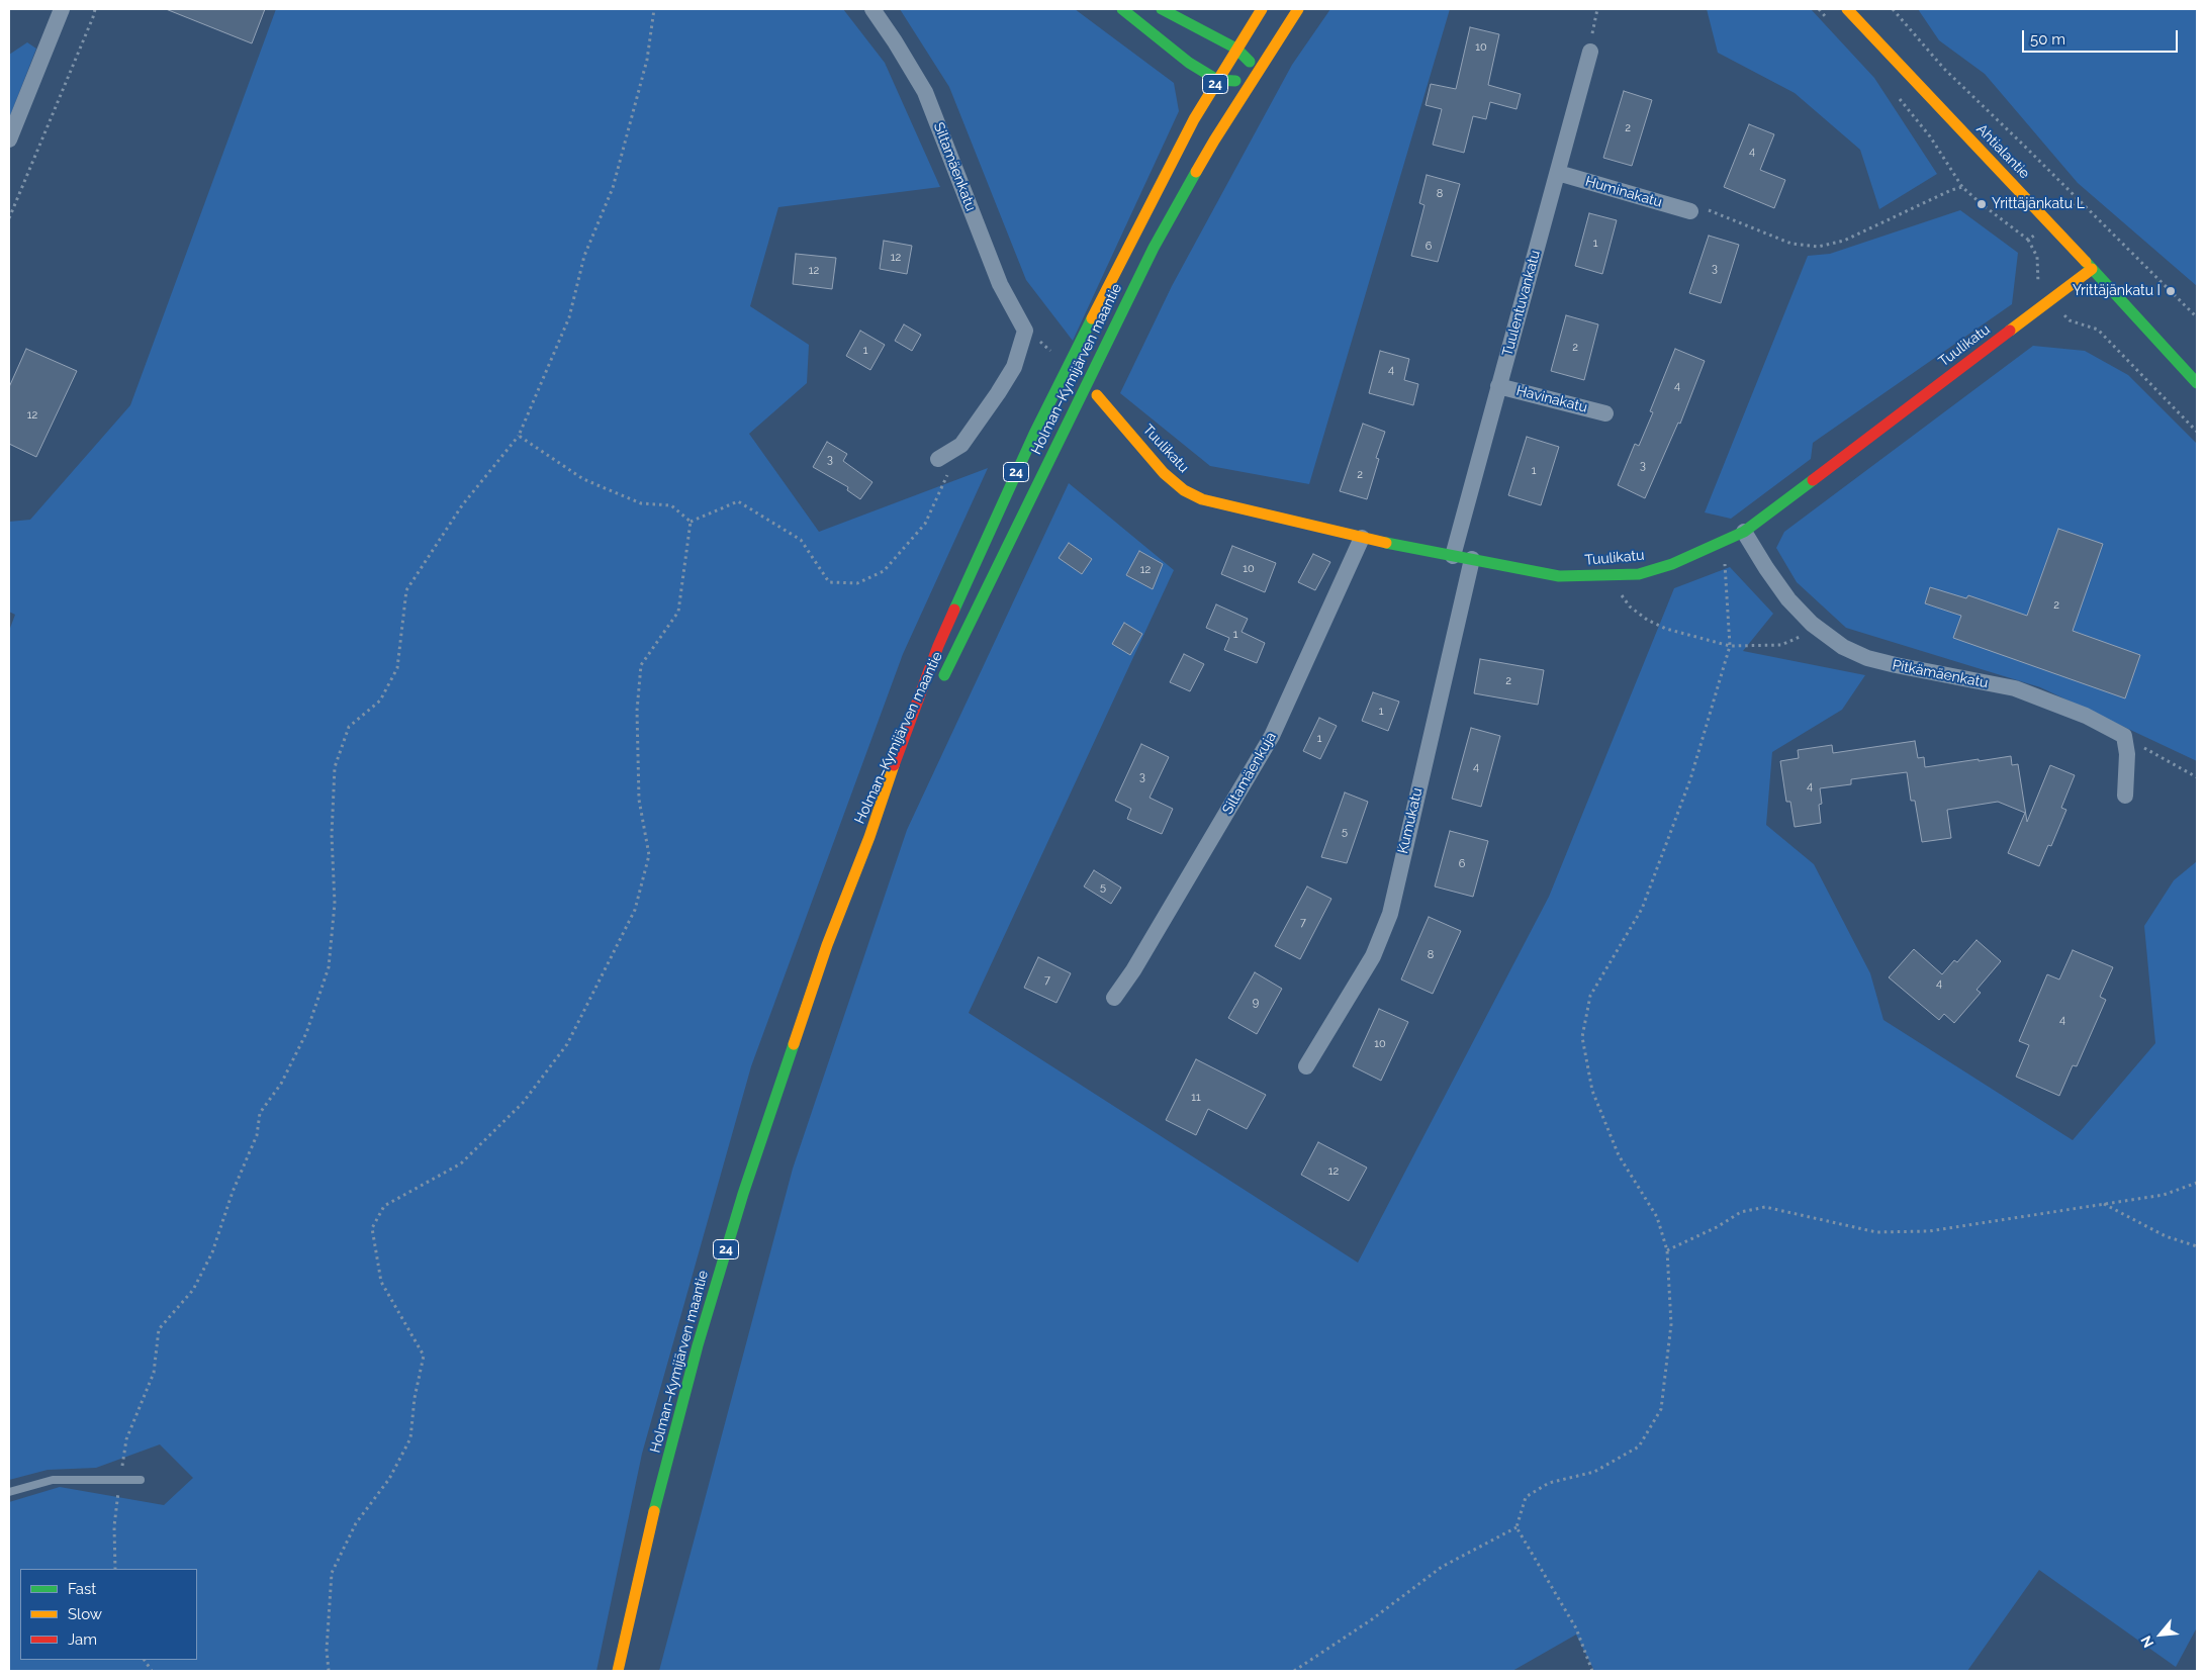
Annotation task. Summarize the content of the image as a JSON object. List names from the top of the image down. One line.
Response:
{"streets":{"main road":["24","Ahtialantie","Tuulikatu","Holman–Kymijärven maantie"],"street":["Siltamäenkatu","Huminakatu","Tuulentuvankatu","Havinakatu","Pitkämäenkatu","Siltamäenkuja","Kumukatu"]},"crossings":[["Ahtialantie","Tuulikatu"],["Huminakatu","Tuulentuvankatu"],["Tuulentuvankatu","Tuulikatu"],["Tuulentuvankatu","Havinakatu"],["Tuulikatu","Pitkämäenkatu"],["Tuulikatu","Siltamäenkuja"],["Tuulikatu","Kumukatu"]],"places":["Yrittäjänkatu L","Yrittäjänkatu I"],"house_numbers":["10","2","4","8","1","6","12","3","12","2","1","4","4","12","3","3","1","2","10","12","2","1","2","1","1","4","3","4","5","6","5","7","8","7","4","9","4","10","11","12"],"legend":["Fast","Slow","Jam"],"scale_bar":"50 m","north":"bottom left"}
